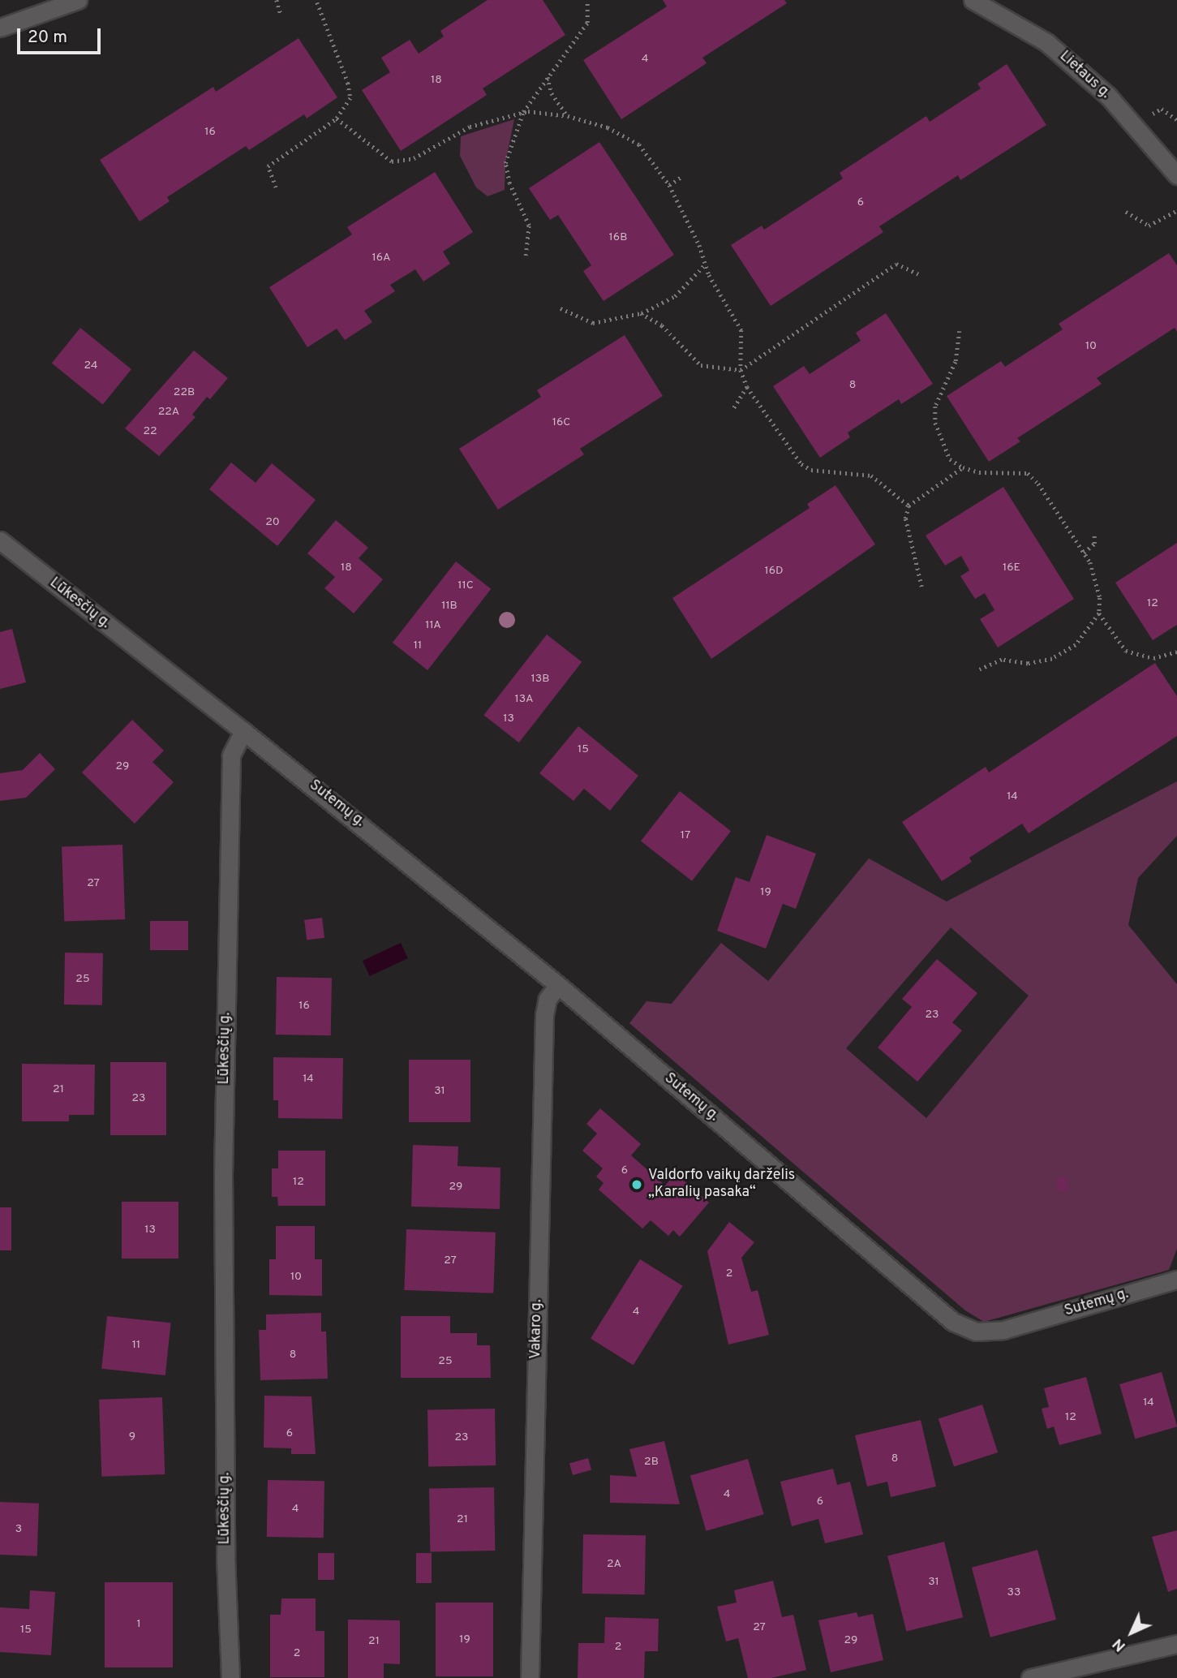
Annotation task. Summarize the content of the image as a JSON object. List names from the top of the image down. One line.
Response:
{"streets":{"street":["Lietaus g.","Lūkesčių g.","Sutemų g.","Vakaro g."]},"crossings":[["Lūkesčių g.","Sutemų g."],["Sutemų g.","Vakaro g."]],"places":["Valdorfo vaikų darželis „Karalių pasaka“"],"house_numbers":["4","18","16","6","16B","16A","10","24","8","22B","22A","16C","22","20","18","16E","16D","11C","12","11B","11A","11","13B","13A","13","15","29","14","17","27","19","25","16","23","14","21","31","23","6","12","29","13","27","2","10","4","11","8","25","14","12","6","9","23","8","2B","4","6","4","21","3","2A","31","33","1","27","15","19","29","21","2","2"],"scale_bar":"20 m","north":"bottom left"}
